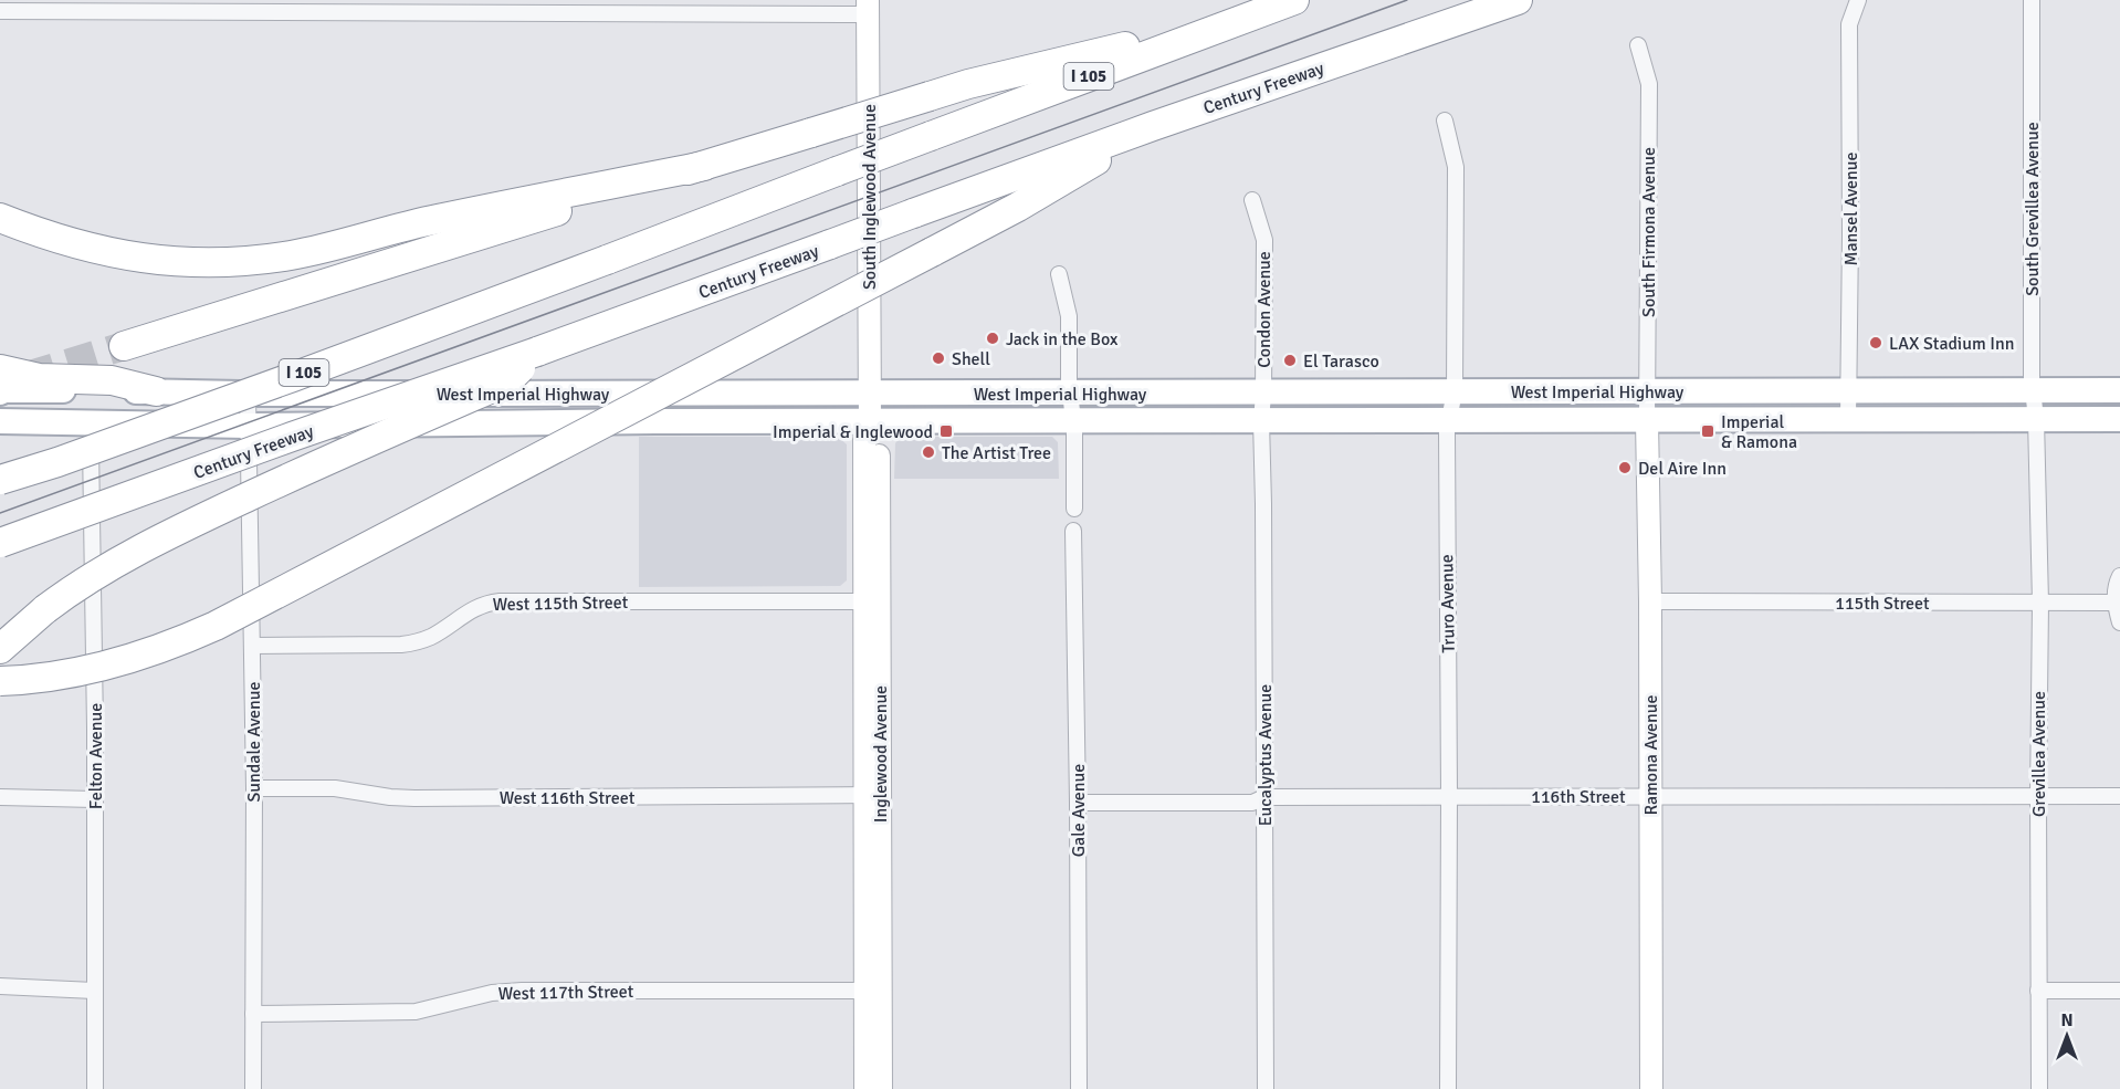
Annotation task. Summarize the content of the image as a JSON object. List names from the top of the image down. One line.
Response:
{"streets":{"highway":["I 105","Century Freeway"],"main road":["West Imperial Highway"],"street":["South Inglewood Avenue","Mansel Avenue","South Grevillea Avenue","South Firmona Avenue","Condon Avenue","West 115th Street","115th Street","Truro Avenue","Sundale Avenue","Inglewood Avenue","Grevillea Avenue","Eucalyptus Avenue","Ramona Avenue","Felton Avenue","116th Street","West 116th Street","Gale Avenue","West 117th Street"]},"crossings":[["South Inglewood Avenue","West Imperial Highway"],["South Inglewood Avenue","Inglewood Avenue"],["Mansel Avenue","West Imperial Highway"],["South Grevillea Avenue","West Imperial Highway"],["South Grevillea Avenue","Grevillea Avenue"],["South Firmona Avenue","West Imperial Highway"],["South Firmona Avenue","Ramona Avenue"],["Condon Avenue","West Imperial Highway"],["Condon Avenue","Eucalyptus Avenue"],["West Imperial Highway","Truro Avenue"],["West Imperial Highway","Sundale Avenue"],["West Imperial Highway","Inglewood Avenue"],["West Imperial Highway","Grevillea Avenue"],["West Imperial Highway","Eucalyptus Avenue"],["West Imperial Highway","Ramona Avenue"],["West Imperial Highway","Felton Avenue"],["West 115th Street","Sundale Avenue"],["West 115th Street","Inglewood Avenue"],["115th Street","Grevillea Avenue"],["115th Street","Ramona Avenue"],["Truro Avenue","116th Street"],["Sundale Avenue","West 116th Street"],["Sundale Avenue","West 117th Street"],["Inglewood Avenue","West 116th Street"],["Inglewood Avenue","West 117th Street"],["Grevillea Avenue","116th Street"],["Eucalyptus Avenue","116th Street"],["Ramona Avenue","116th Street"],["116th Street","Gale Avenue"]],"places":{"other":["Jack in the Box","LAX Stadium Inn","Shell","El Tarasco","The Artist Tree","Del Aire Inn"],"transit":["Imperial & Inglewood","Imperial & Ramona"]},"north":"top"}
